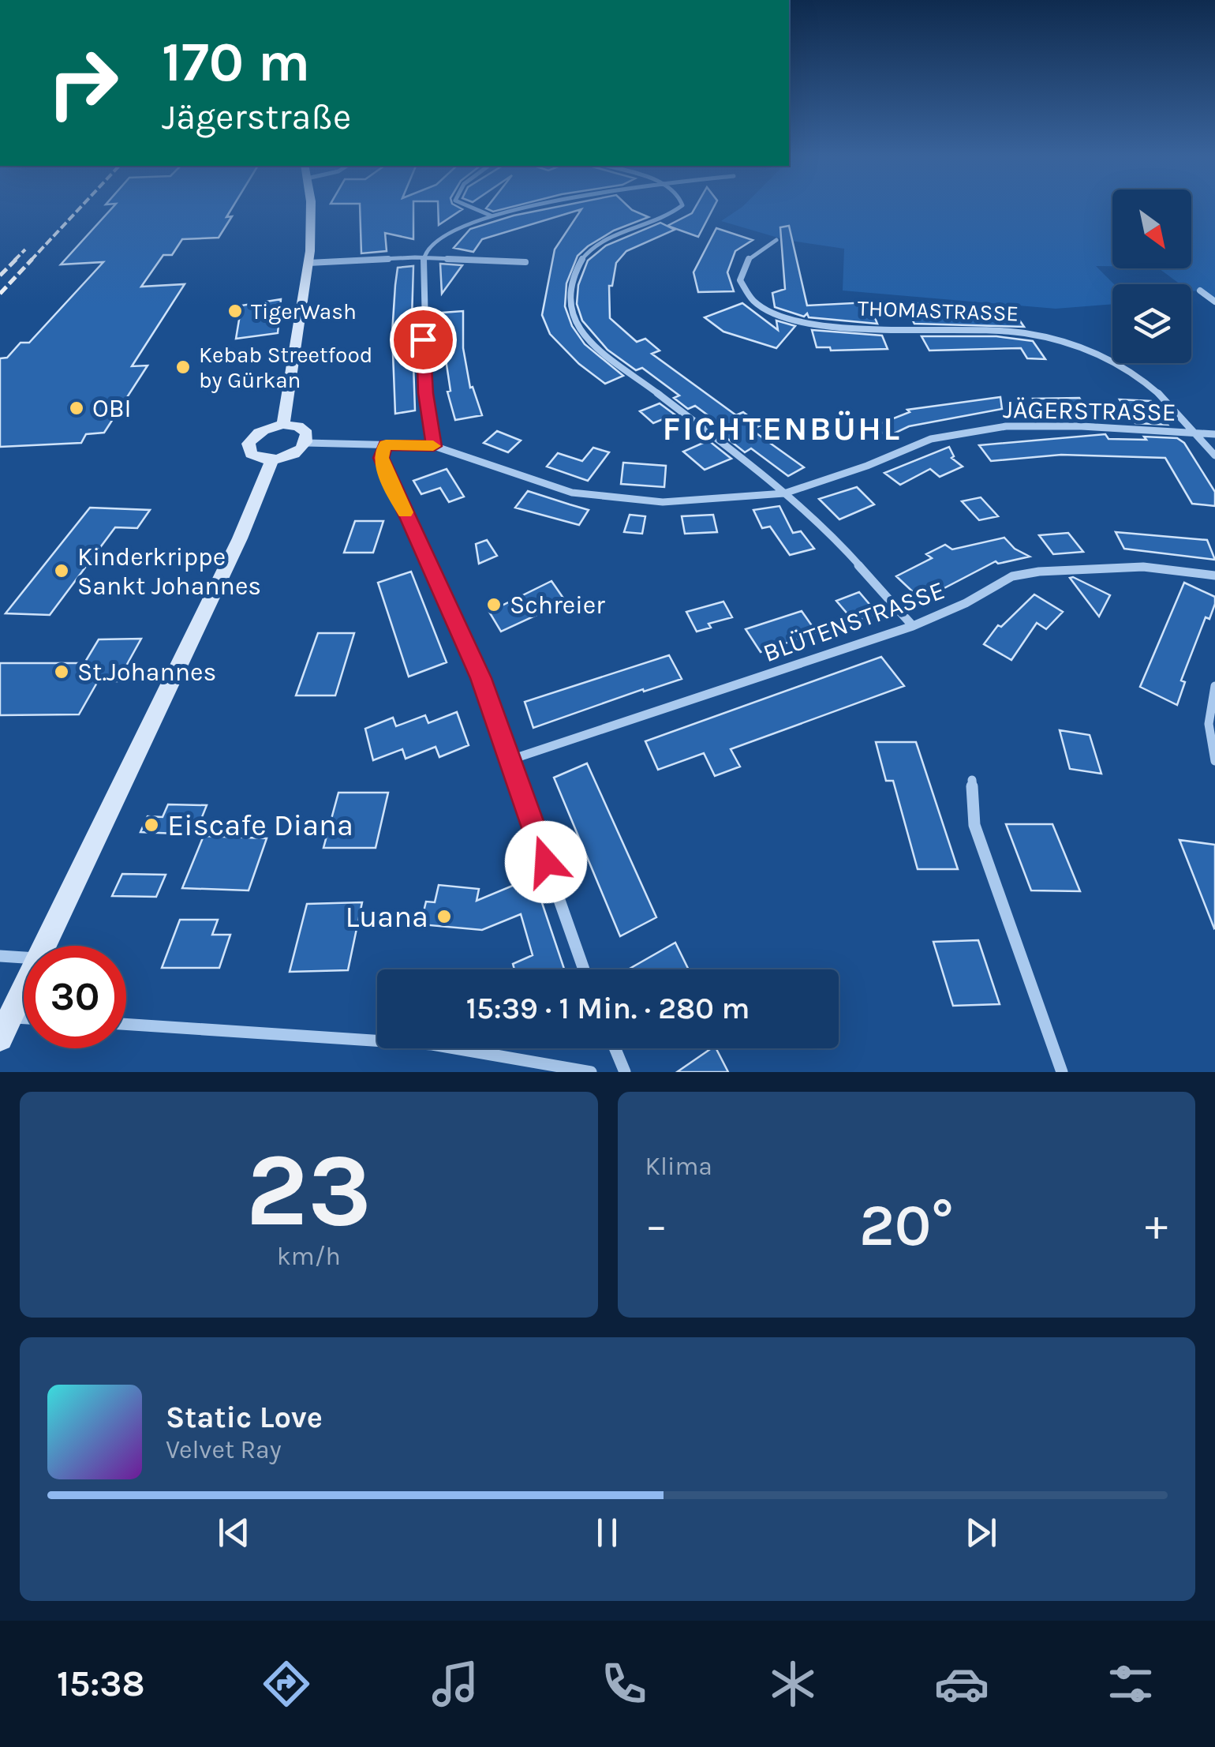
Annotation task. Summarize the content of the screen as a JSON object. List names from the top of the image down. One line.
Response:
{"streets":{"street":["THOMASTRASSE","JÄGERSTRASSE","BLÜTENSTRASSE"]},"crossings":[["THOMASTRASSE","JÄGERSTRASSE"]],"districts":["FICHTENBÜHL"],"places":["TigerWash","Kebab Streetfood by Gürkan","OBI","Kinderkrippe Sankt Johannes","Schreier","St.Johannes","Eiscafe Diana","Luana"],"north":"bottom right","page":{"turn":["170 m","Jägerstraße"],"limit":"30","trip":"15:39 · 1 Min. · 280 m","tile":[["23","km/h"],"Klima"],"heat":["−","20°","+"],"song":["Static Love","Velvet Ray"],"tabs":"15:38"}}
